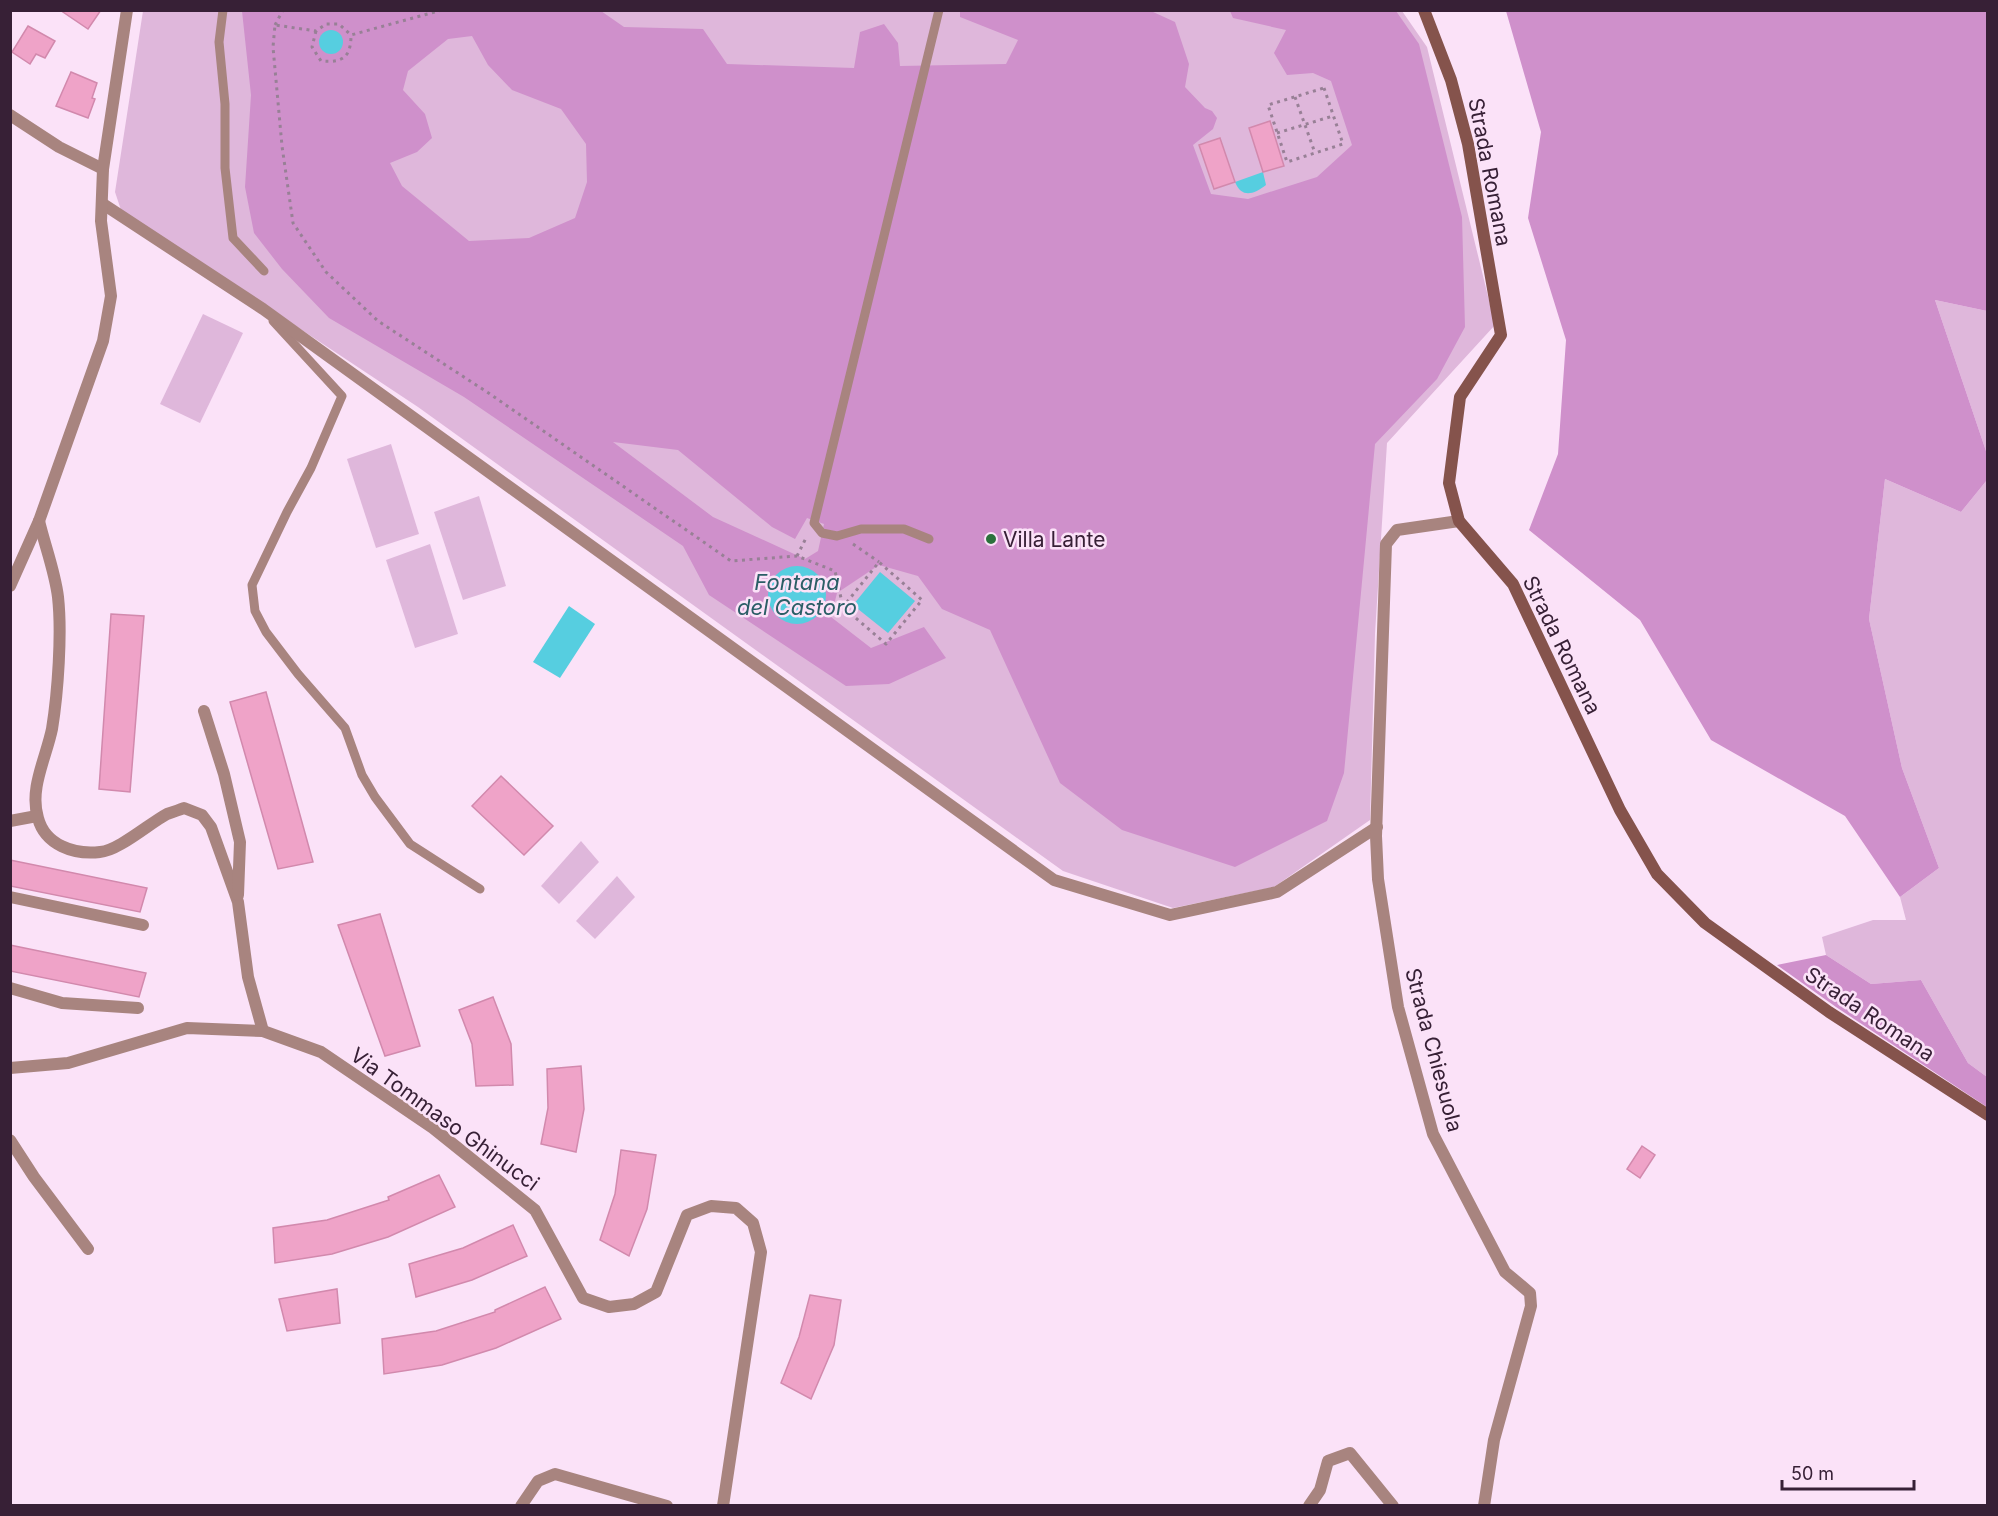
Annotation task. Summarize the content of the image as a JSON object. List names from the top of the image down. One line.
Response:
{"streets":{"street":["Strada Romana","Strada Chiesuola","Via Tommaso Ghinucci"]},"crossings":[["Strada Romana","Strada Chiesuola"]],"water":["Fontana del Castoro"],"places":["Villa Lante"],"scale_bar":"50 m"}
